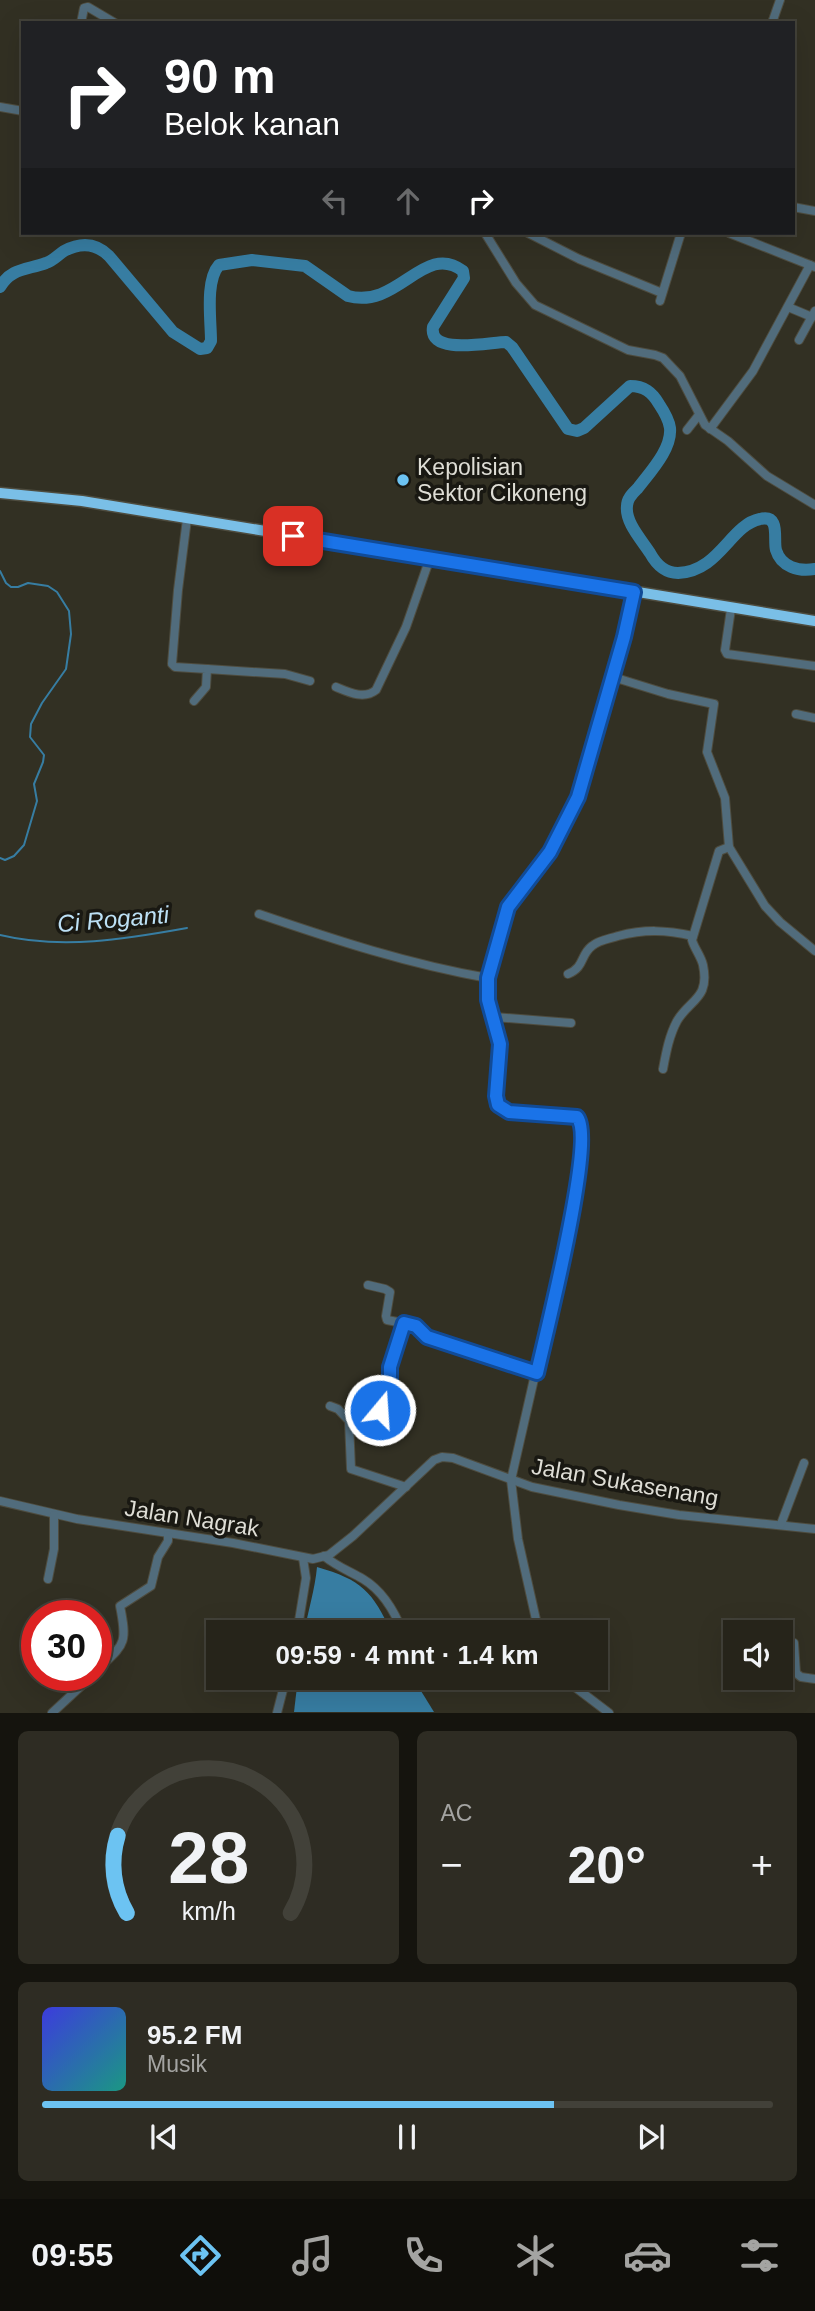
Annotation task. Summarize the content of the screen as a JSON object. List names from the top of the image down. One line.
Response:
{"streets":{"street":["Jalan Sukasenang","Jalan Nagrak"]},"crossings":[["Jalan Sukasenang","Jalan Nagrak"]],"water":["Ci Roganti"],"places":["Kepolisian Sektor Cikoneng"],"page":{"turn":["90 m","Belok kanan"],"limit":"30","trip":"09:59 · 4 mnt · 1.4 km","tile":"AC","heat":["−","20°","+"],"song":["95.2 FM","Musik"],"tabs":"09:55","gauge":["28","km/h"]}}
